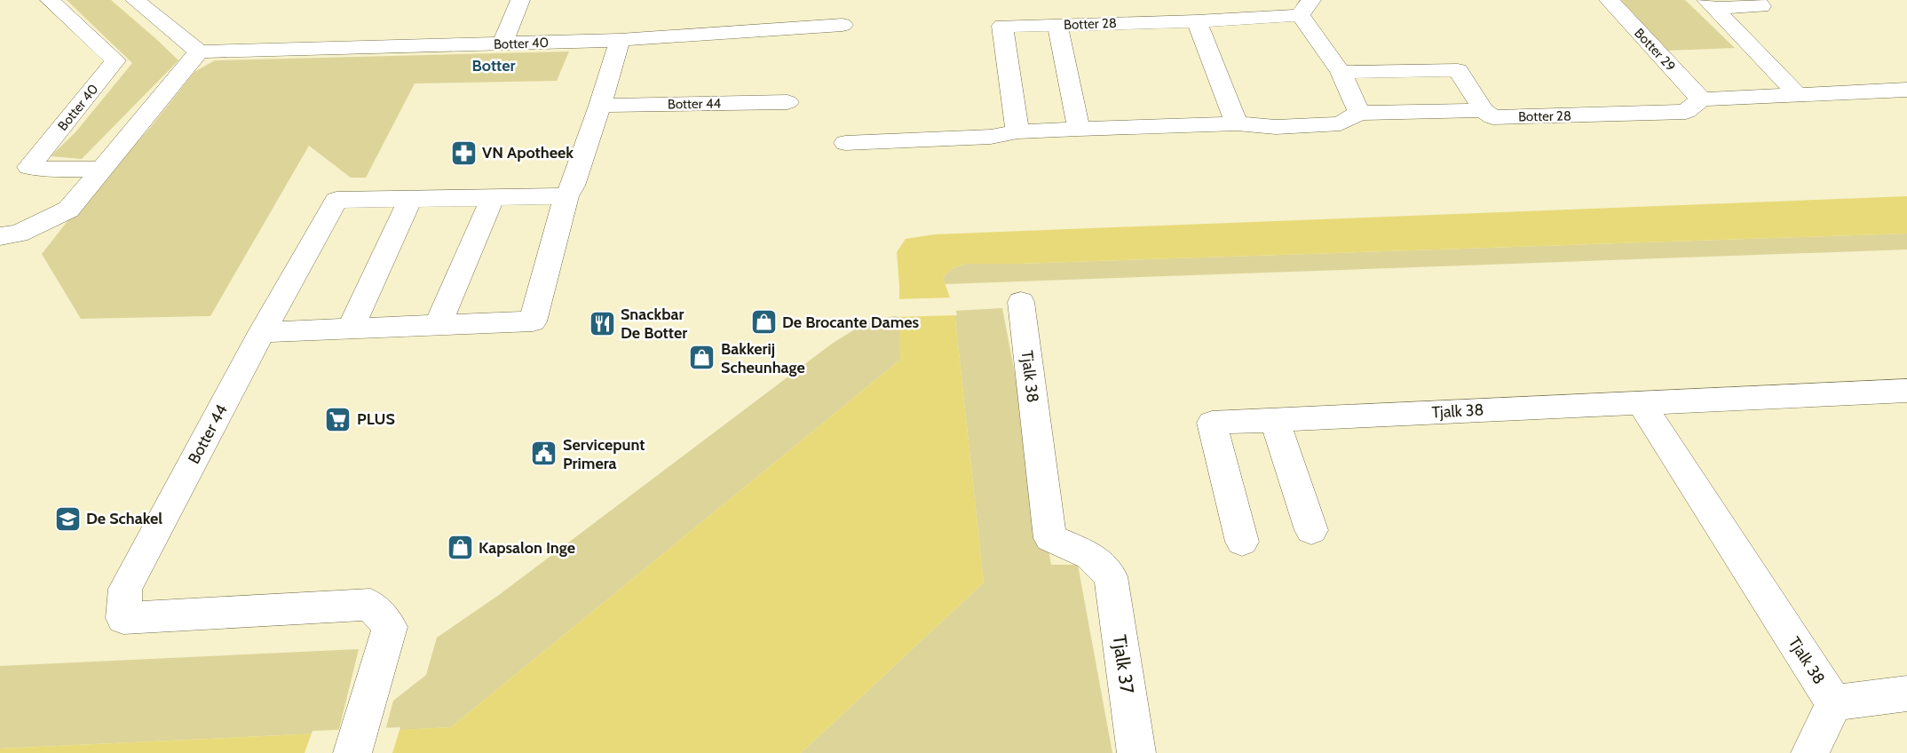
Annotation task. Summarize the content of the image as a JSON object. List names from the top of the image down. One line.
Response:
{"streets":{"street":["Botter 28","Botter 40","Botter 29","Botter 44","Tjalk 38","Tjalk 37"]},"crossings":[["Botter 28","Botter 29"],["Tjalk 38","Tjalk 37"]],"districts":["Botter"],"places":{"pharmacy":["VN Apotheek"],"shop":["De Brocante Dames","Bakkerij Scheunhage","Kapsalon Inge"],"restaurant":["Snackbar De Botter"],"supermarket":["PLUS"],"public building":["Servicepunt Primera"],"school or university":["De Schakel"]}}
